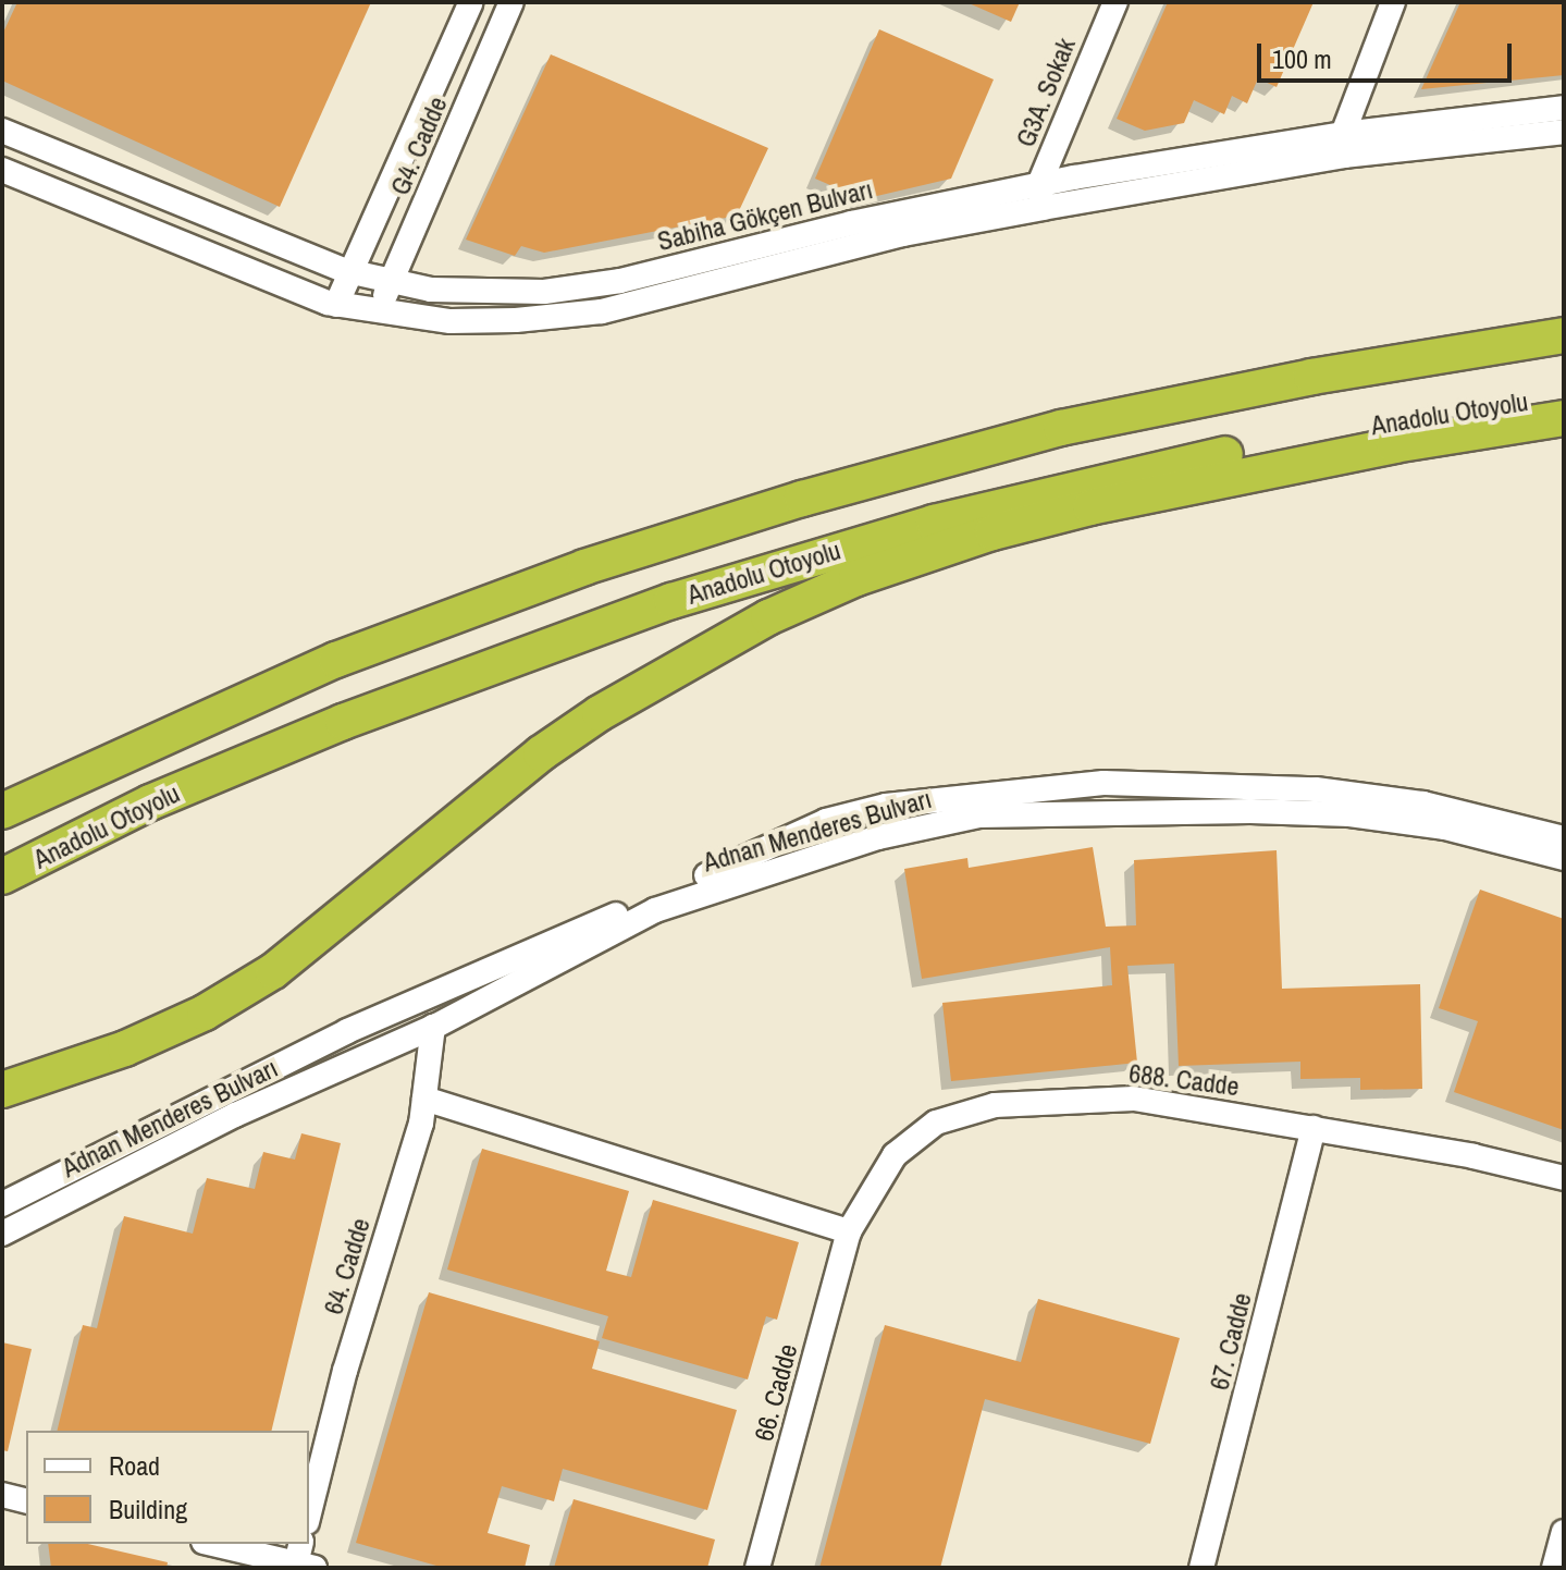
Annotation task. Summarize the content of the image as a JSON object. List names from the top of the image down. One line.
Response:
{"streets":{"highway":["Anadolu Otoyolu"],"street":["G3A. Sokak","G4. Cadde","Sabiha Gökçen Bulvarı","Adnan Menderes Bulvarı","688. Cadde","64. Cadde","67. Cadde","66. Cadde"]},"crossings":[["G3A. Sokak","Sabiha Gökçen Bulvarı"],["G4. Cadde","Sabiha Gökçen Bulvarı"],["Adnan Menderes Bulvarı","64. Cadde"],["688. Cadde","67. Cadde"],["688. Cadde","66. Cadde"]],"legend":["Road","Building"],"scale_bar":"100 m"}
